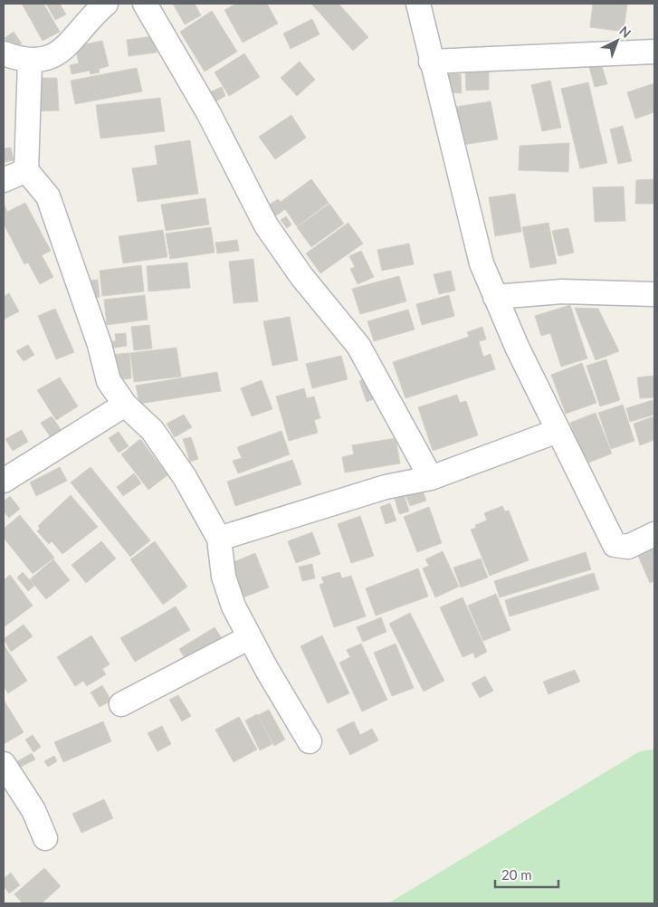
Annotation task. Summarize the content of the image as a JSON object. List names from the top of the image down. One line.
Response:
{"scale_bar":"20 m","north":"top right"}
